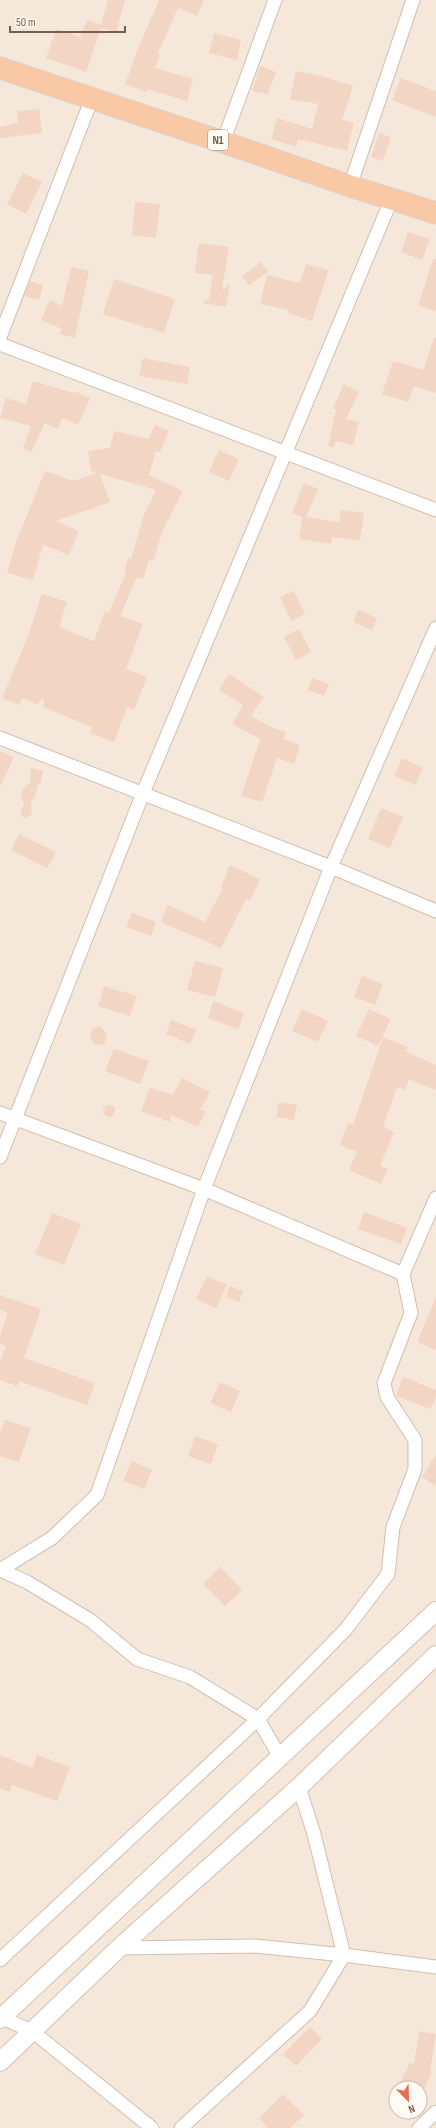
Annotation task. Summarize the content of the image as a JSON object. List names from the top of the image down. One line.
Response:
{"streets":{"highway":["N1"]},"scale_bar":"50 m","north":"bottom right"}
